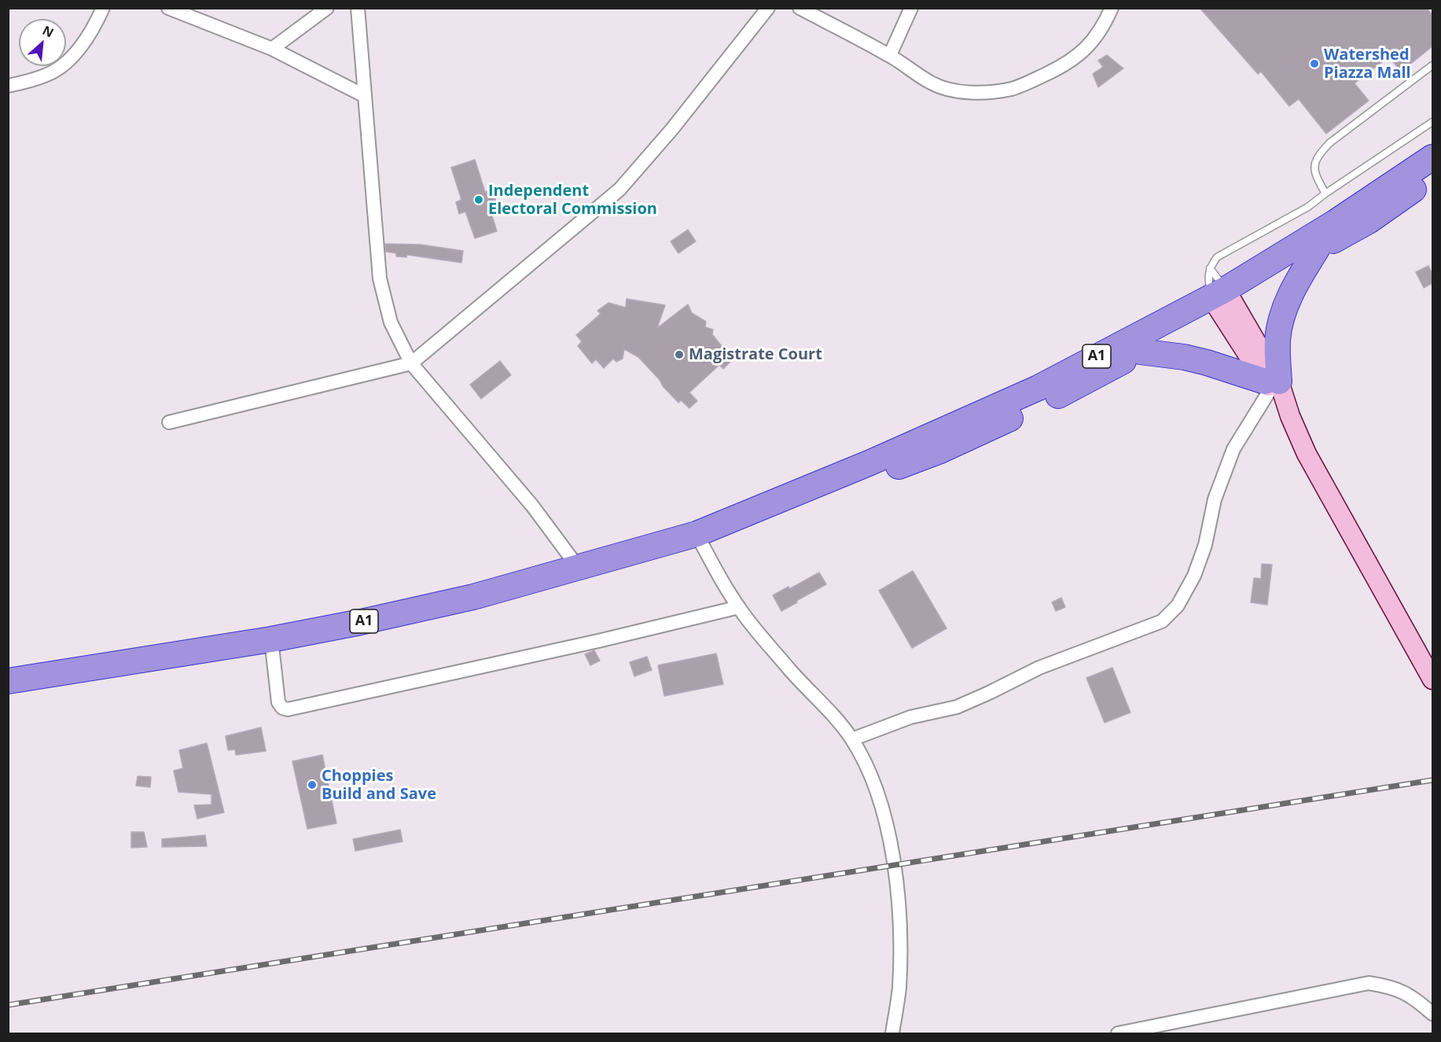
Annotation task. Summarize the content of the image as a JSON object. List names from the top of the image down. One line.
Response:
{"streets":{"highway":["A1"]},"places":["Watershed Piazza Mall","Independent Electoral Commission","Magistrate Court","Choppies Build and Save"],"north":"top right"}
